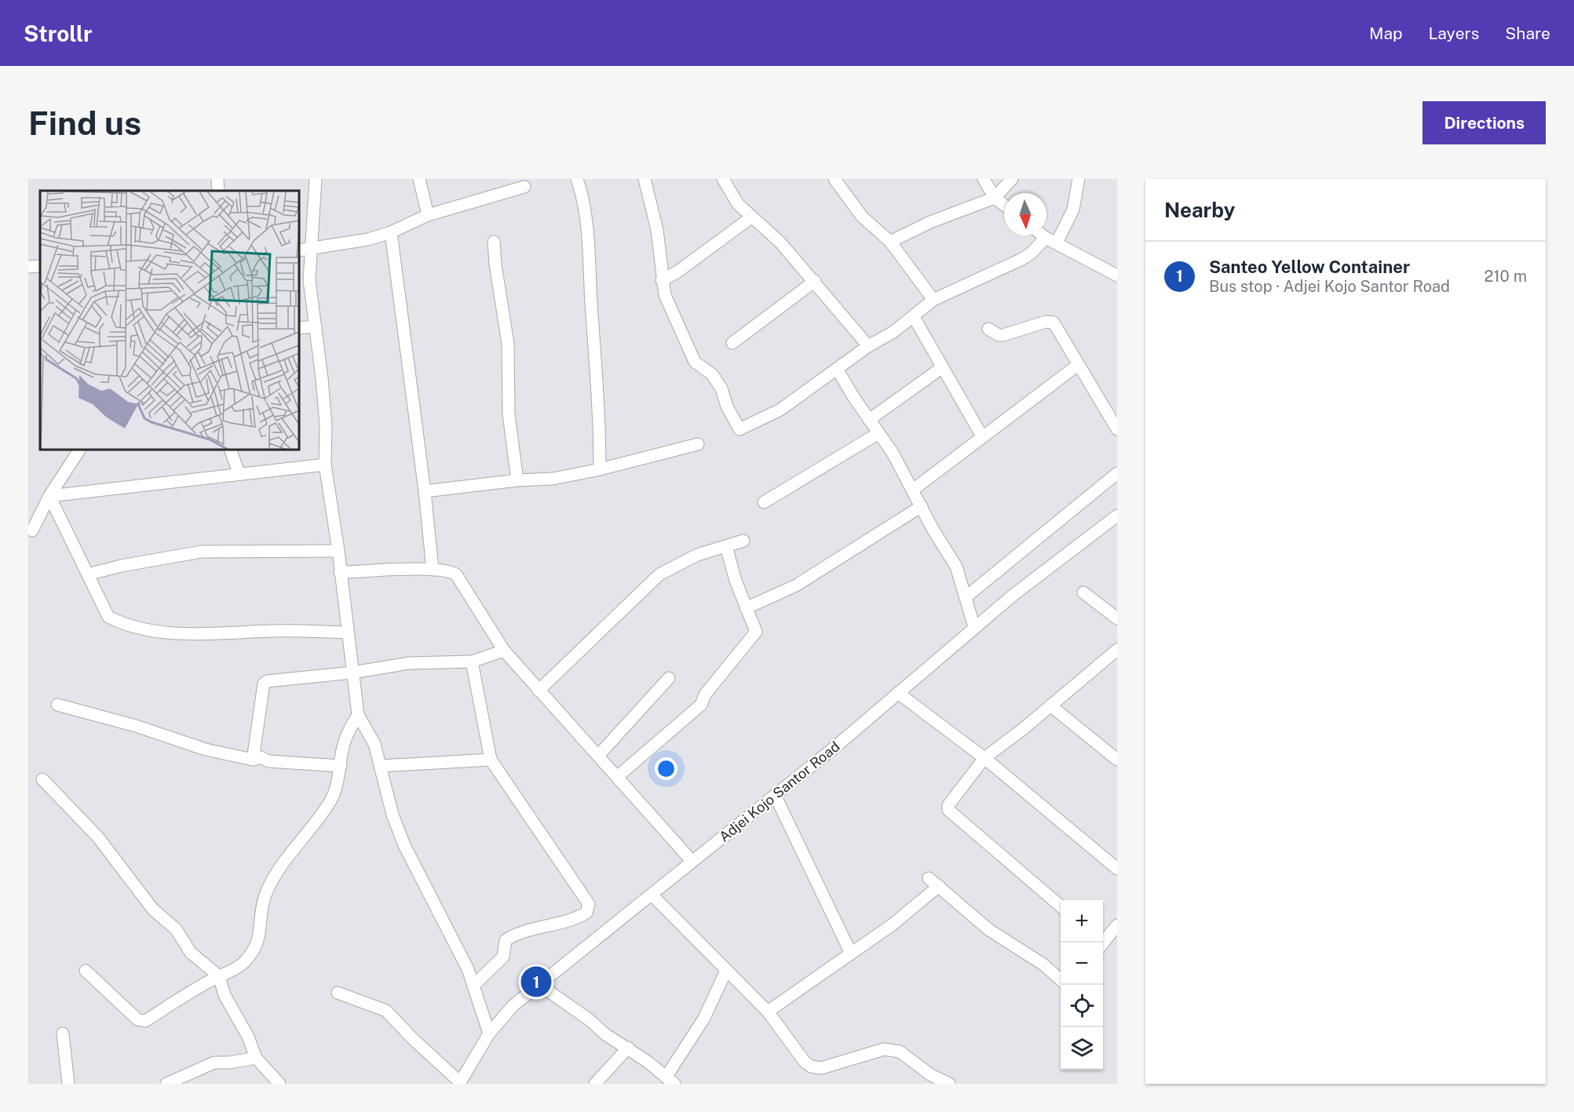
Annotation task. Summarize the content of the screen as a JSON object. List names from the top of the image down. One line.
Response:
{"streets":{"street":["Adjei Kojo Santor Road"]},"north":"bottom","page":{"header":"Strollr","nav":["Map","Layers","Share"],"buttons":"Directions","title":"Find us","heading":"Nearby","list":[{"mark":"1","name":"Santeo Yellow Container","note":"Bus stop · Adjei Kojo Santor Road","value":"210 m"}],"map_buttons":["+","−"],"pins":"1"}}
